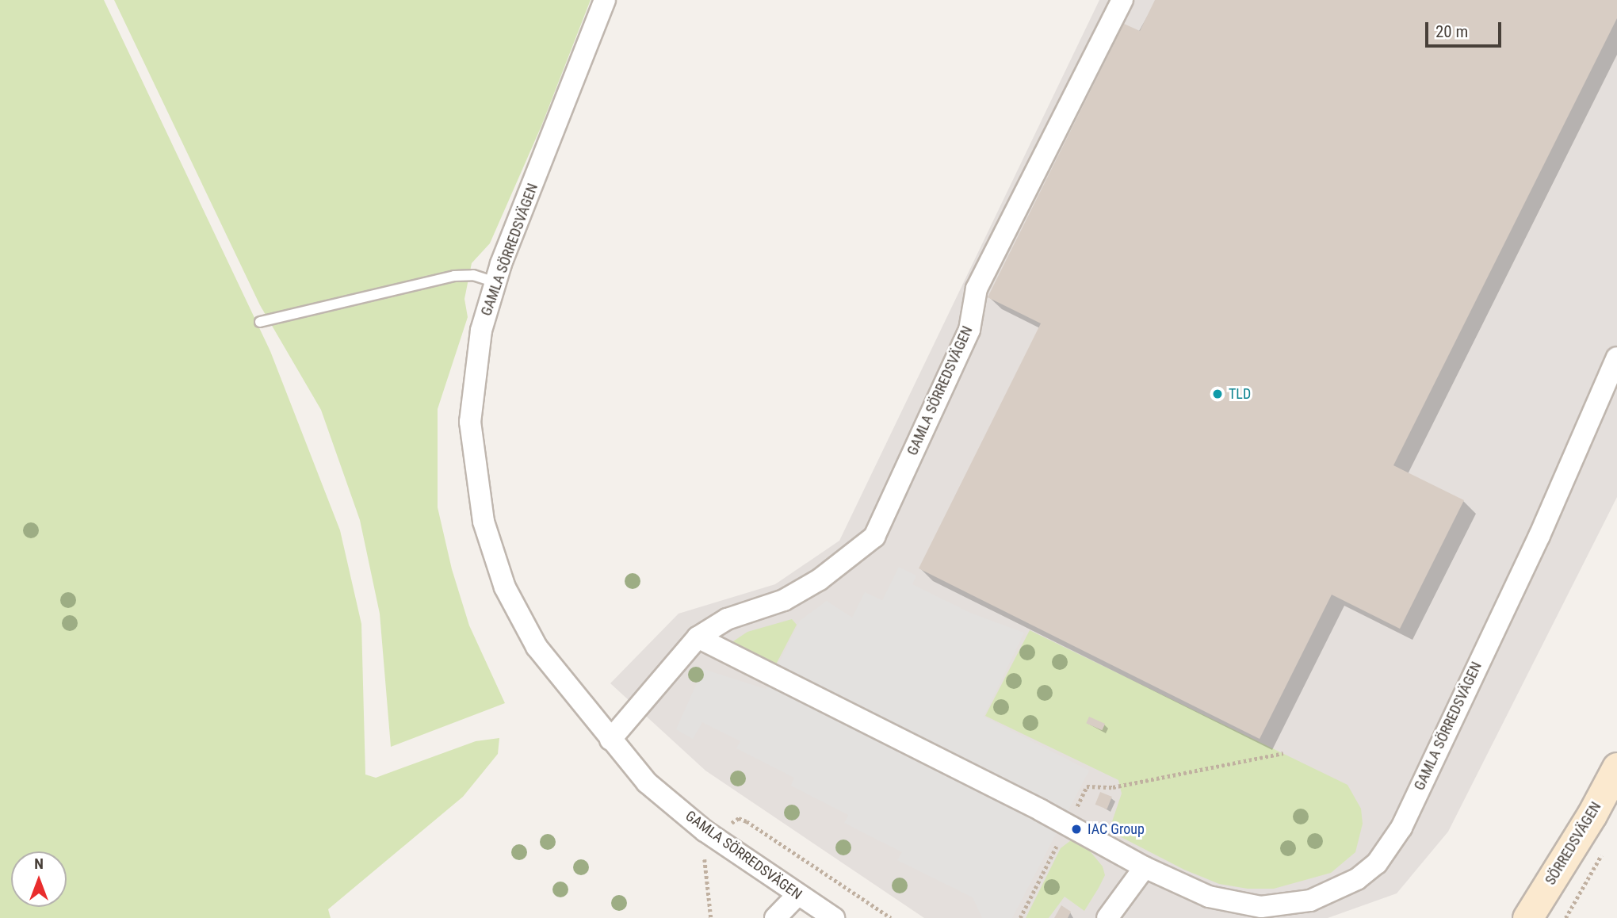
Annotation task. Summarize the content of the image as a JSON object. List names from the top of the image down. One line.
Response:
{"streets":{"street":["GAMLA SÖRREDSVÄGEN","SÖRREDSVÄGEN"]},"places":["TLD","IAC Group"],"scale_bar":"20 m","north":"top"}
